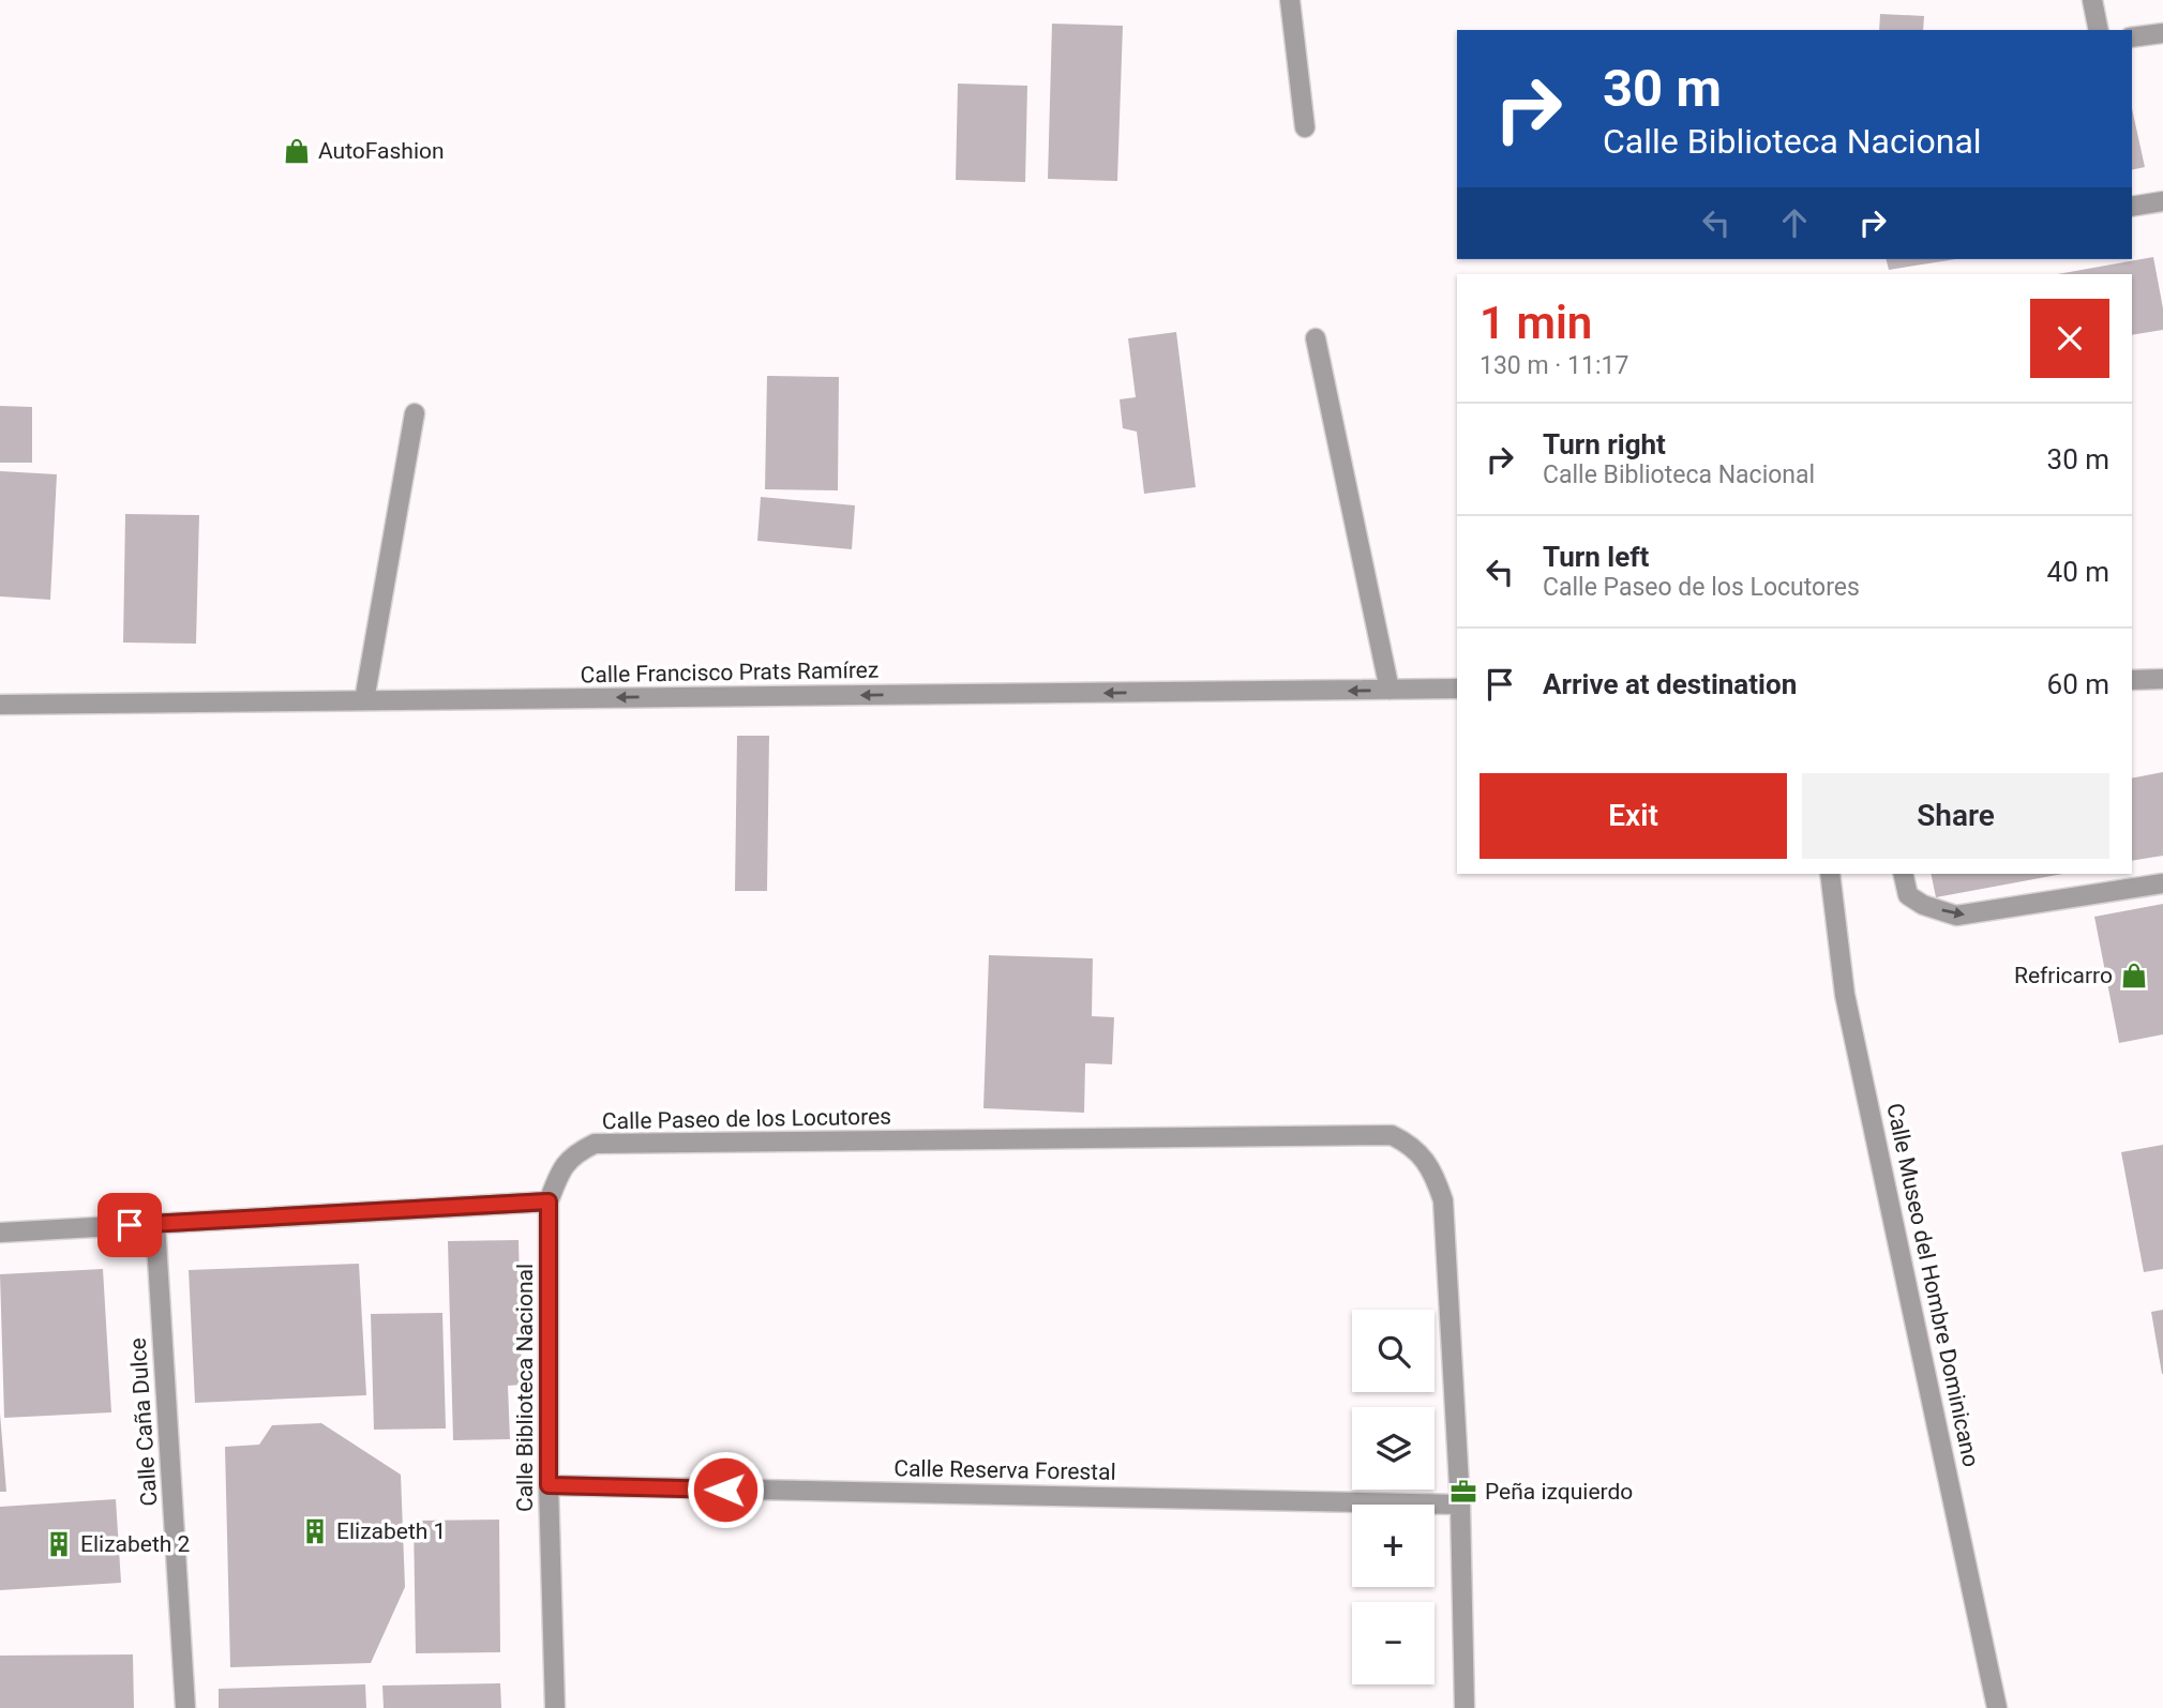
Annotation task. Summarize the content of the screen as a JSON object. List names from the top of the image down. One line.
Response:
{"streets":{"street":["Calle Francisco Prats Ramírez","Calle Paseo de los Locutores","Calle Museo del Hombre Dominicano","Calle Biblioteca Nacional","Calle Caña Dulce","Calle Reserva Forestal"]},"crossings":[["Calle Paseo de los Locutores","Calle Biblioteca Nacional"],["Calle Paseo de los Locutores","Calle Reserva Forestal"],["Calle Biblioteca Nacional","Calle Reserva Forestal"]],"one_way":["Calle Francisco Prats Ramírez"],"places":{"shop":["AutoFashion","Refricarro"],"office":["Peña izquierdo"],"building":["Elizabeth 1","Elizabeth 2"]},"page":{"turn":["30 m","Calle Biblioteca Nacional"],"heading":["1 min","130 m · 11:17"],"list":[{"name":"Turn right","note":"Calle Biblioteca Nacional","value":"30 m"},{"name":"Turn left","note":"Calle Paseo de los Locutores","value":"40 m"},{"name":"Arrive at destination","value":"60 m"}],"buttons":["Exit","Share"],"map_buttons":["+","−"]}}
